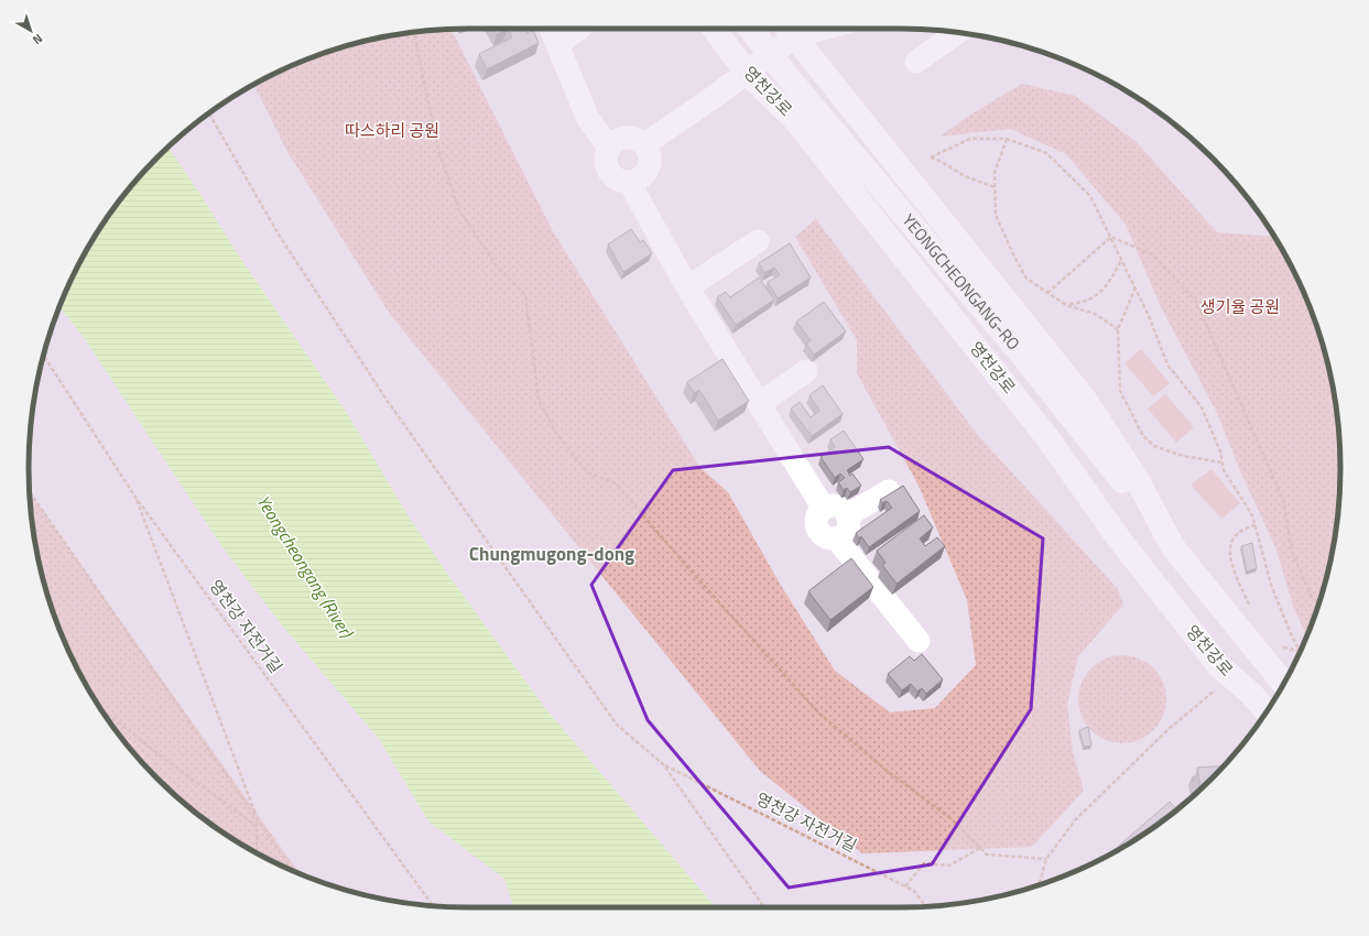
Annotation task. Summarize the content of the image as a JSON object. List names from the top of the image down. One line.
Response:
{"streets":{"street":["영천강로","YEONGCHEONGANG-RO"],"path":["영천강 자전거길"]},"districts":["Chungmugong-dong"],"water":["Yeongcheongang (River)"],"parks":["따스하리 공원","생기율 공원"],"north":"bottom right"}
